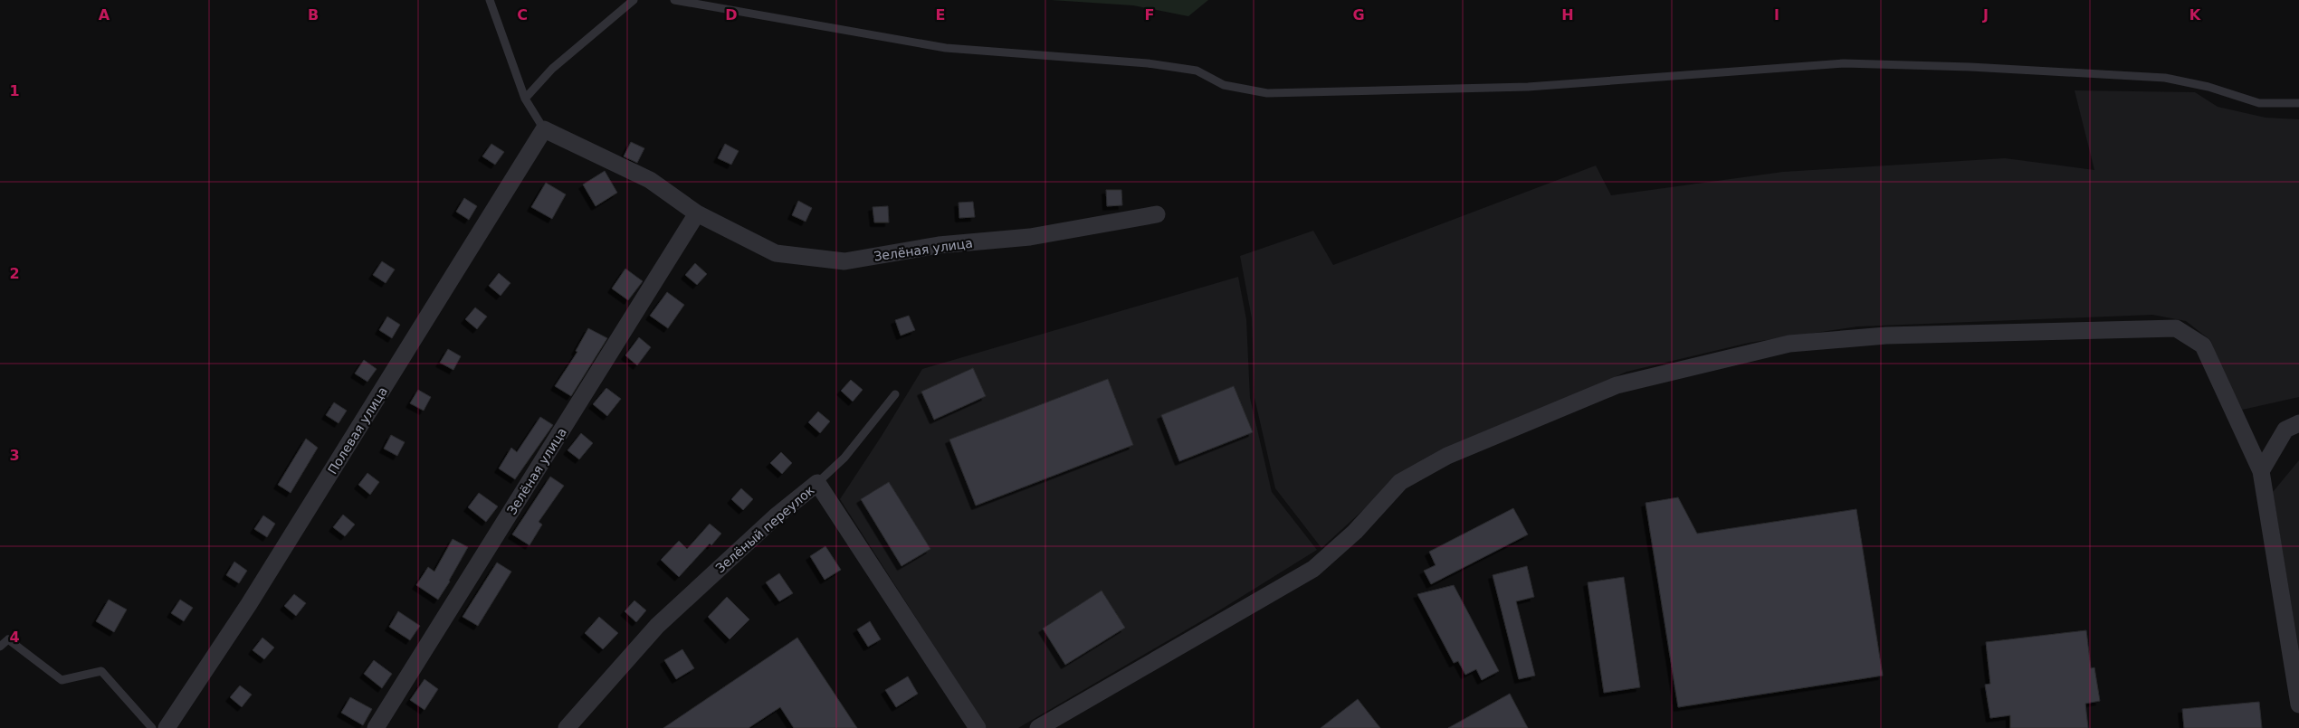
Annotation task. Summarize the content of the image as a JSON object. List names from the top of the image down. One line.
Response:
{"streets":{"street":["Зелёная улица","Полевая улица","Зелёный переулок"]},"crossings":[["Зелёная улица","Полевая улица"]],"grid":{"columns":["A","B","C","D","E","F","G","H","I","J","K"],"rows":["1","2","3","4"]}}
